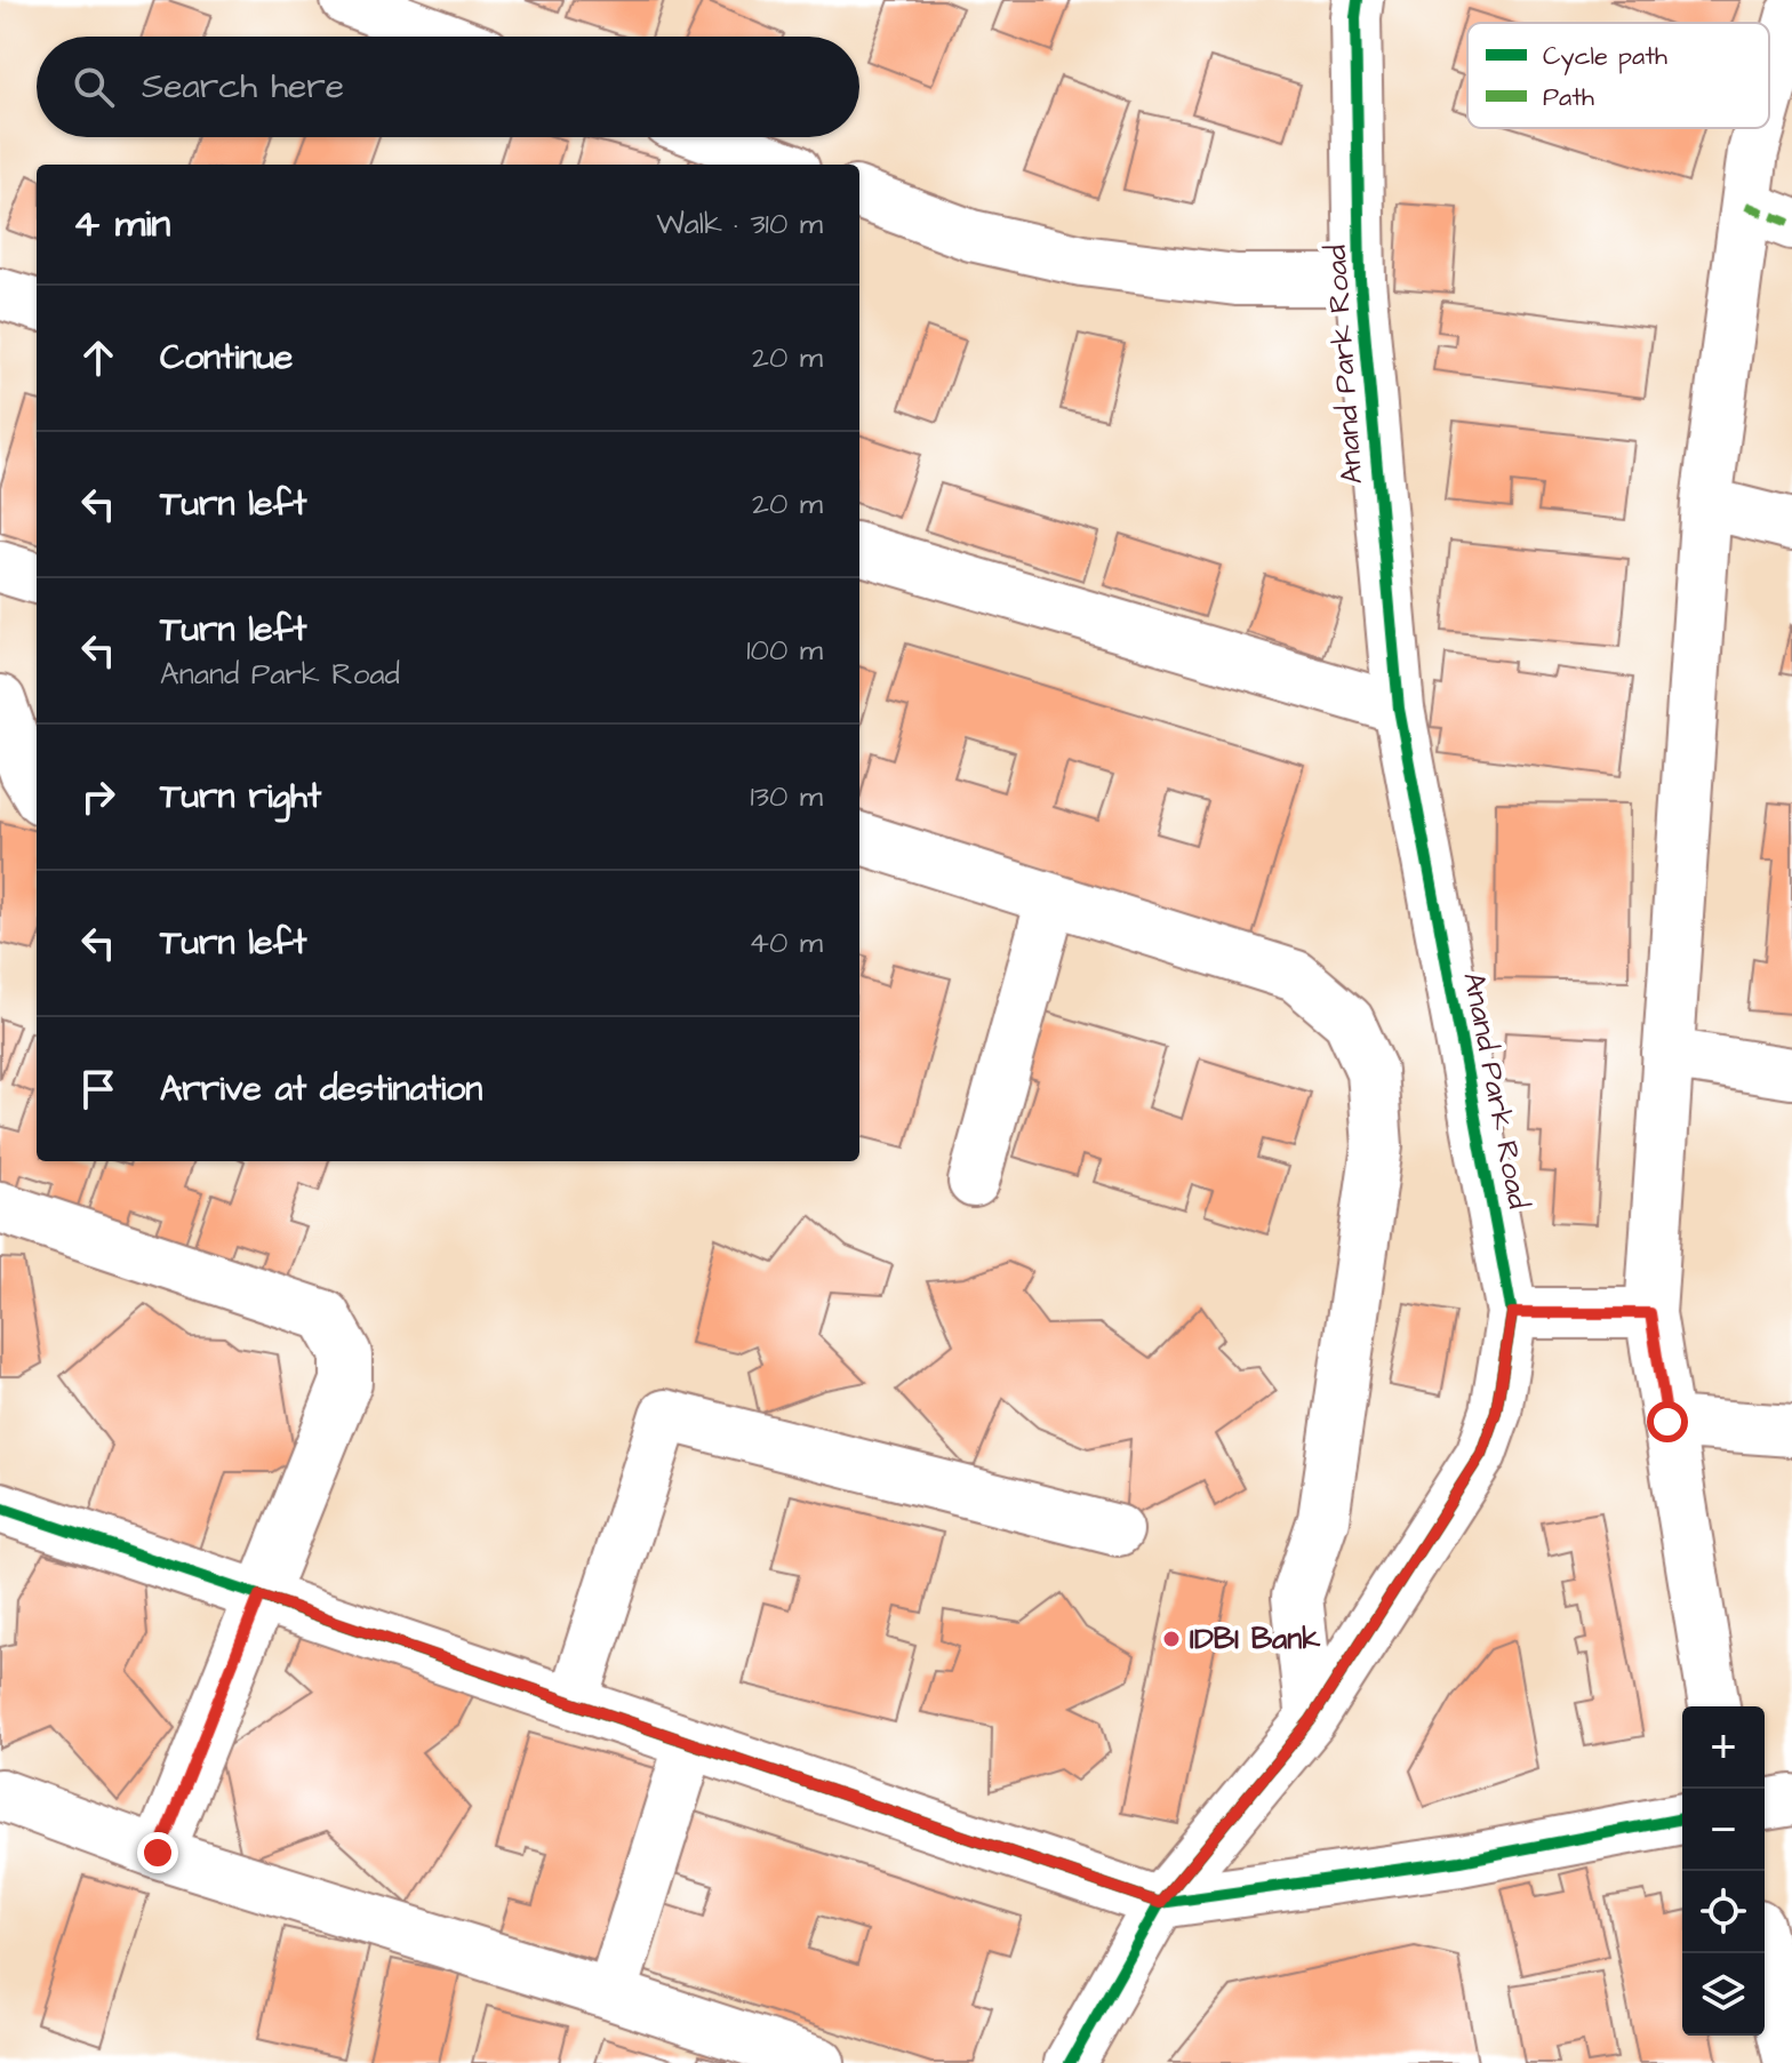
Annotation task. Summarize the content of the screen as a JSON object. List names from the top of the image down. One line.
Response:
{"streets":{"street":["Anand Park Road"]},"places":["IDBI Bank"],"legend":["Cycle path","Path"],"page":{"search":"Search here","heading":["4 min","Walk · 310 m"],"list":[["Continue","20 m"],["Turn left","20 m"],["Turn left","Anand Park Road","100 m"],["Turn right","130 m"],["Turn left","40 m"],"Arrive at destination"],"map_buttons":["+","−"]}}
